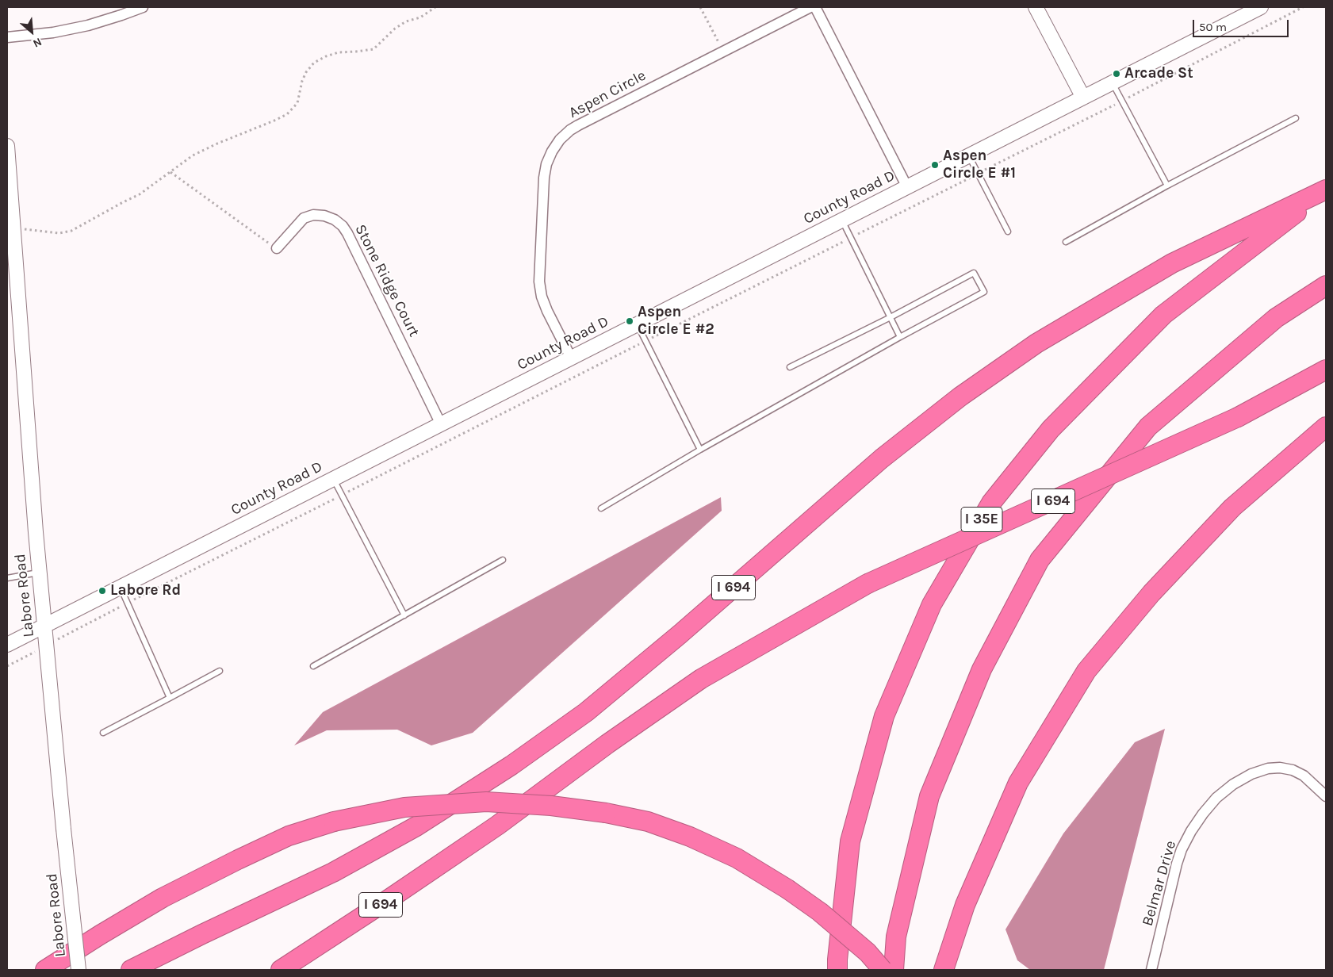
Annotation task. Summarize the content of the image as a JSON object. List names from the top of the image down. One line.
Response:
{"streets":{"highway":["I 694","I 35E"],"street":["Aspen Circle","County Road D","Stone Ridge Court","Labore Road","Belmar Drive"]},"crossings":[["Aspen Circle","County Road D"],["County Road D","Stone Ridge Court"],["County Road D","Labore Road"],["I 694","I 35E"]],"places":["Arcade St","Aspen Circle E #1","Aspen Circle E #2","Labore Rd"],"scale_bar":"50 m","north":"bottom right"}
